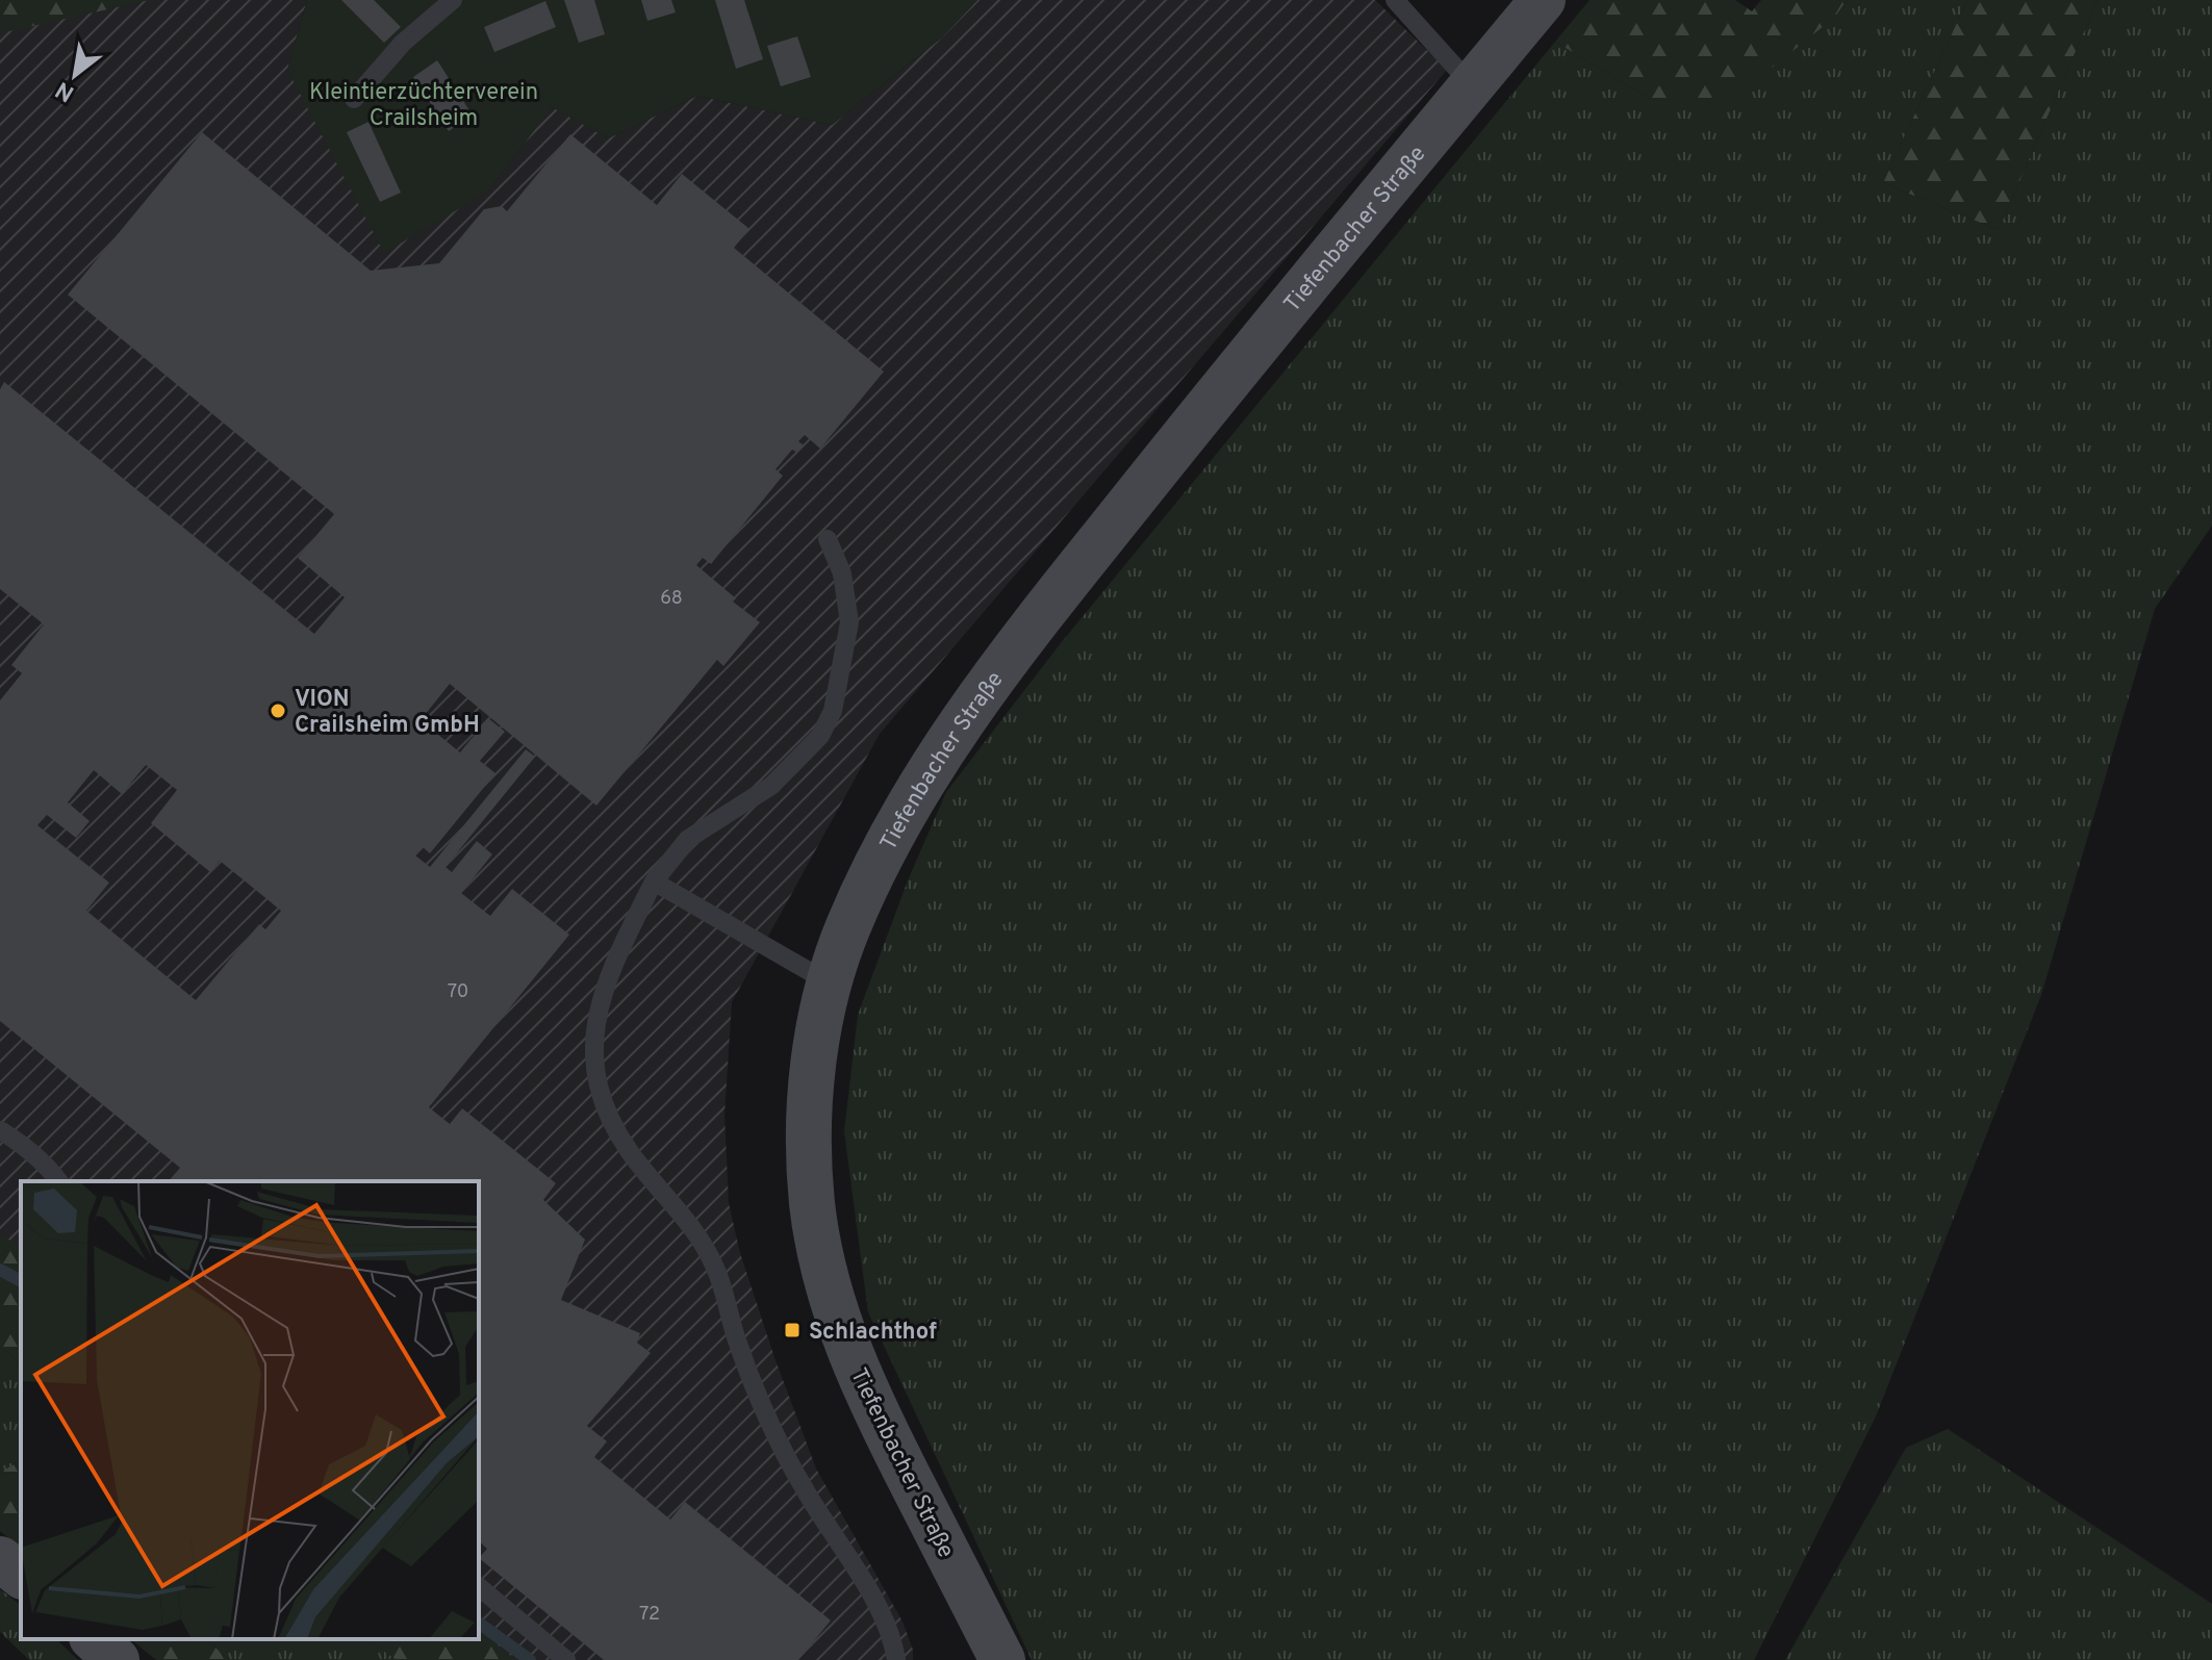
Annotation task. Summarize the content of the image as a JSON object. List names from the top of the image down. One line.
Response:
{"streets":{"main road":["Tiefenbacher Straße"]},"parks":["Kleintierzüchterverein Crailsheim"],"places":{"other":["VION Crailsheim GmbH"],"transit":["Schlachthof"]},"house_numbers":["68","70","72"],"north":"bottom left"}
